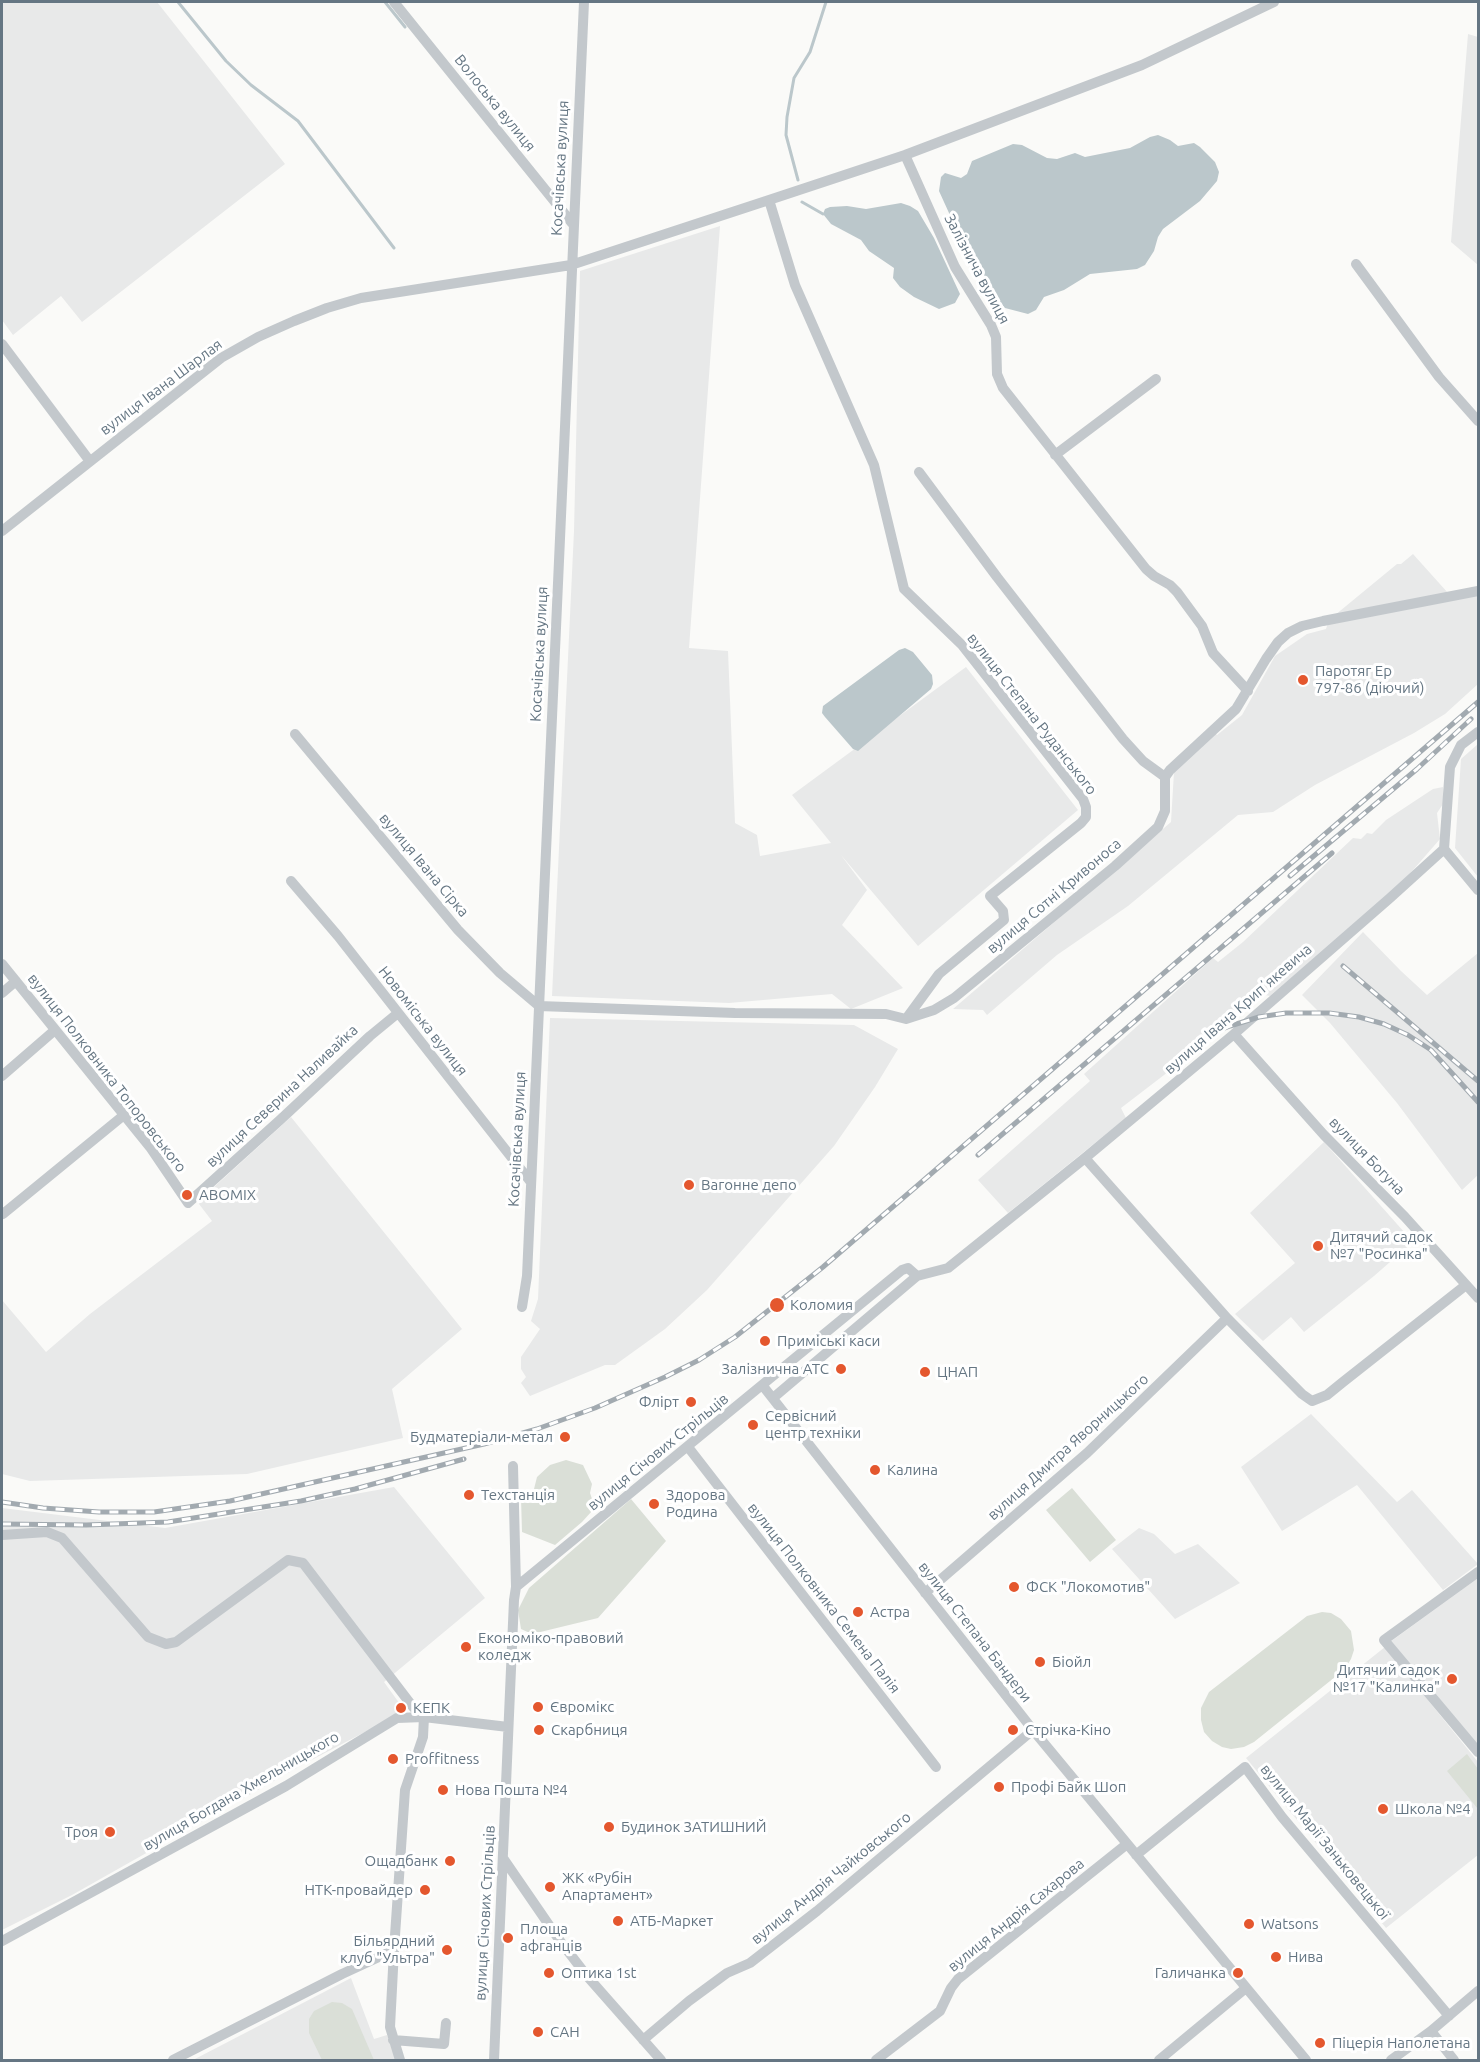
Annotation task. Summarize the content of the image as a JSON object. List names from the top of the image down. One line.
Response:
{"streets":{"street":["Волоська вулиця","Косачівська вулиця","Залізнича вулиця","вулиця Івана Шарлая","вулиця Степана Руданського","вулиця Івана Сірка","вулиця Сотні Кривоноса","вулиця Івана Крипʼякевича","Новоміська вулиця","вулиця Полковника Топоровського","вулиця Северина Наливайка","вулиця Богуна","вулиця Дмитра Яворницького","вулиця Січових Стрільців","вулиця Полковника Семена Палія","вулиця Степана Бандери","вулиця Богдана Хмельницького","вулиця Марії Заньковецької","вулиця Андрія Чайковського","вулиця Андрія Сахарова"]},"crossings":[["Волоська вулиця","Косачівська вулиця"],["Косачівська вулиця","вулиця Івана Шарлая"],["Косачівська вулиця","вулиця Івана Сірка"],["Косачівська вулиця","вулиця Сотні Кривоноса"],["Косачівська вулиця","Новоміська вулиця"],["Залізнича вулиця","вулиця Івана Шарлая"],["вулиця Івана Шарлая","вулиця Степана Руданського"],["вулиця Степана Руданського","вулиця Сотні Кривоноса"],["вулиця Івана Сірка","вулиця Сотні Кривоноса"],["вулиця Івана Крипʼякевича","вулиця Богуна"],["вулиця Івана Крипʼякевича","вулиця Січових Стрільців"],["Новоміська вулиця","вулиця Северина Наливайка"],["вулиця Полковника Топоровського","вулиця Северина Наливайка"],["вулиця Дмитра Яворницького","вулиця Степана Бандери"],["вулиця Січових Стрільців","вулиця Полковника Семена Палія"],["вулиця Січових Стрільців","вулиця Степана Бандери"],["вулиця Січових Стрільців","вулиця Богдана Хмельницького"],["вулиця Степана Бандери","вулиця Марії Заньковецької"],["вулиця Степана Бандери","вулиця Андрія Чайковського"],["вулиця Степана Бандери","вулиця Андрія Сахарова"]],"places":["Паротяг Ер 797-86 (діючий)","Вагонне депо","ABOMIX","Дитячий садок №7 \"Росинка\"","Коломия","Приміські каси","Залізнична АТС","ЦНАП","Флірт","Сервісний центр техніки","Будматеріали-метал","Калина","Техстанція","Здорова Родина","ФСК \"Локомотив\"","Астра","Економіко-правовий коледж","Біойл","Дитячий садок №17 \"Калинка\"","Євромікс","КЕПК","Скарбниця","Стрічка-Кіно","Proffitness","Профі Байк Шоп","Нова Пошта №4","Школа №4","Будинок ЗАТИШНИЙ","Троя","Ощадбанк","ЖК «Рубін Апартамент»","НТК-провайдер","АТБ-Маркет","Watsons","Площа афганців","Більярдний клуб \"Ультра\"","Нива","Оптика 1st","Галичанка","САН","Піцерія Наполетана"]}
